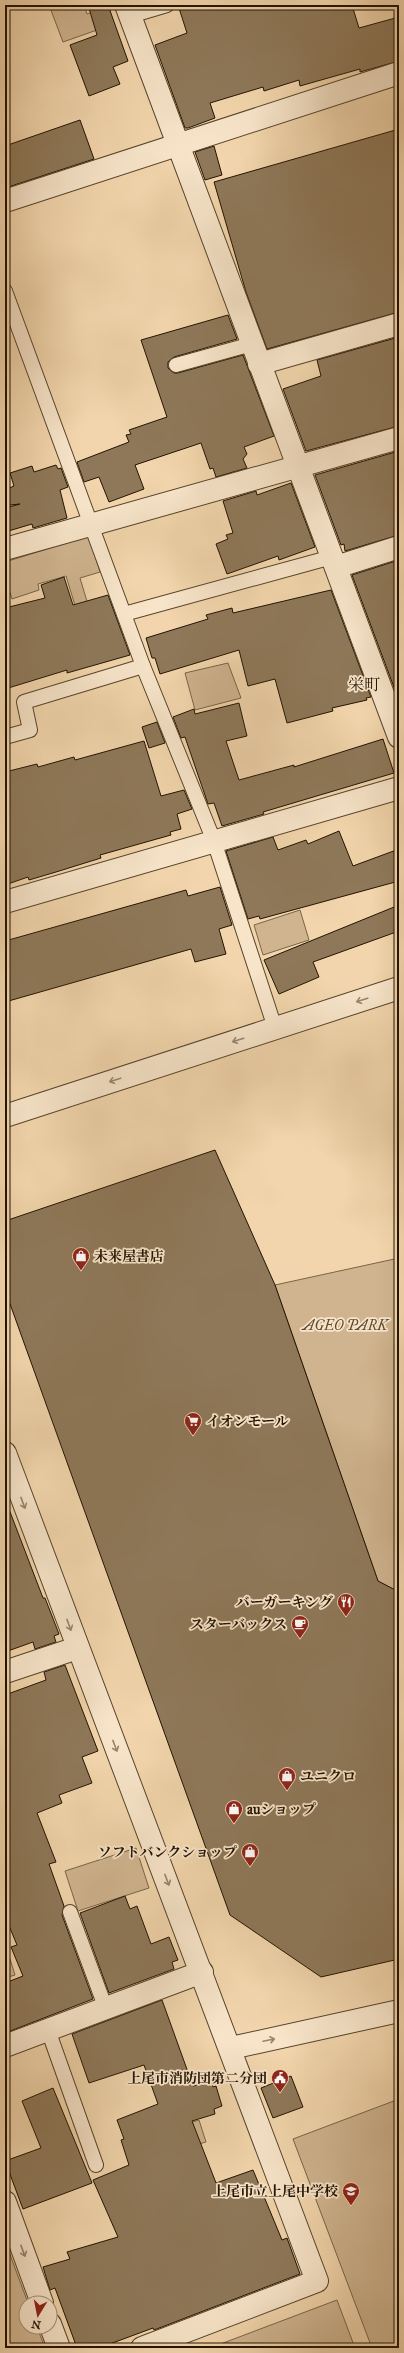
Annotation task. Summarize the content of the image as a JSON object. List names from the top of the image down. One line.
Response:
{"districts":["栄町"],"parks":["AGEO PARK"],"places":{"shop":["未来屋書店","ユニクロ","auショップ","ソフトバンクショップ"],"supermarket":["イオンモール"],"restaurant":["バーガーキング"],"cafe":["スターバックス"],"public building":["上尾市消防団第二分団"],"school or university":["上尾市立上尾中学校"]},"north":"bottom"}
